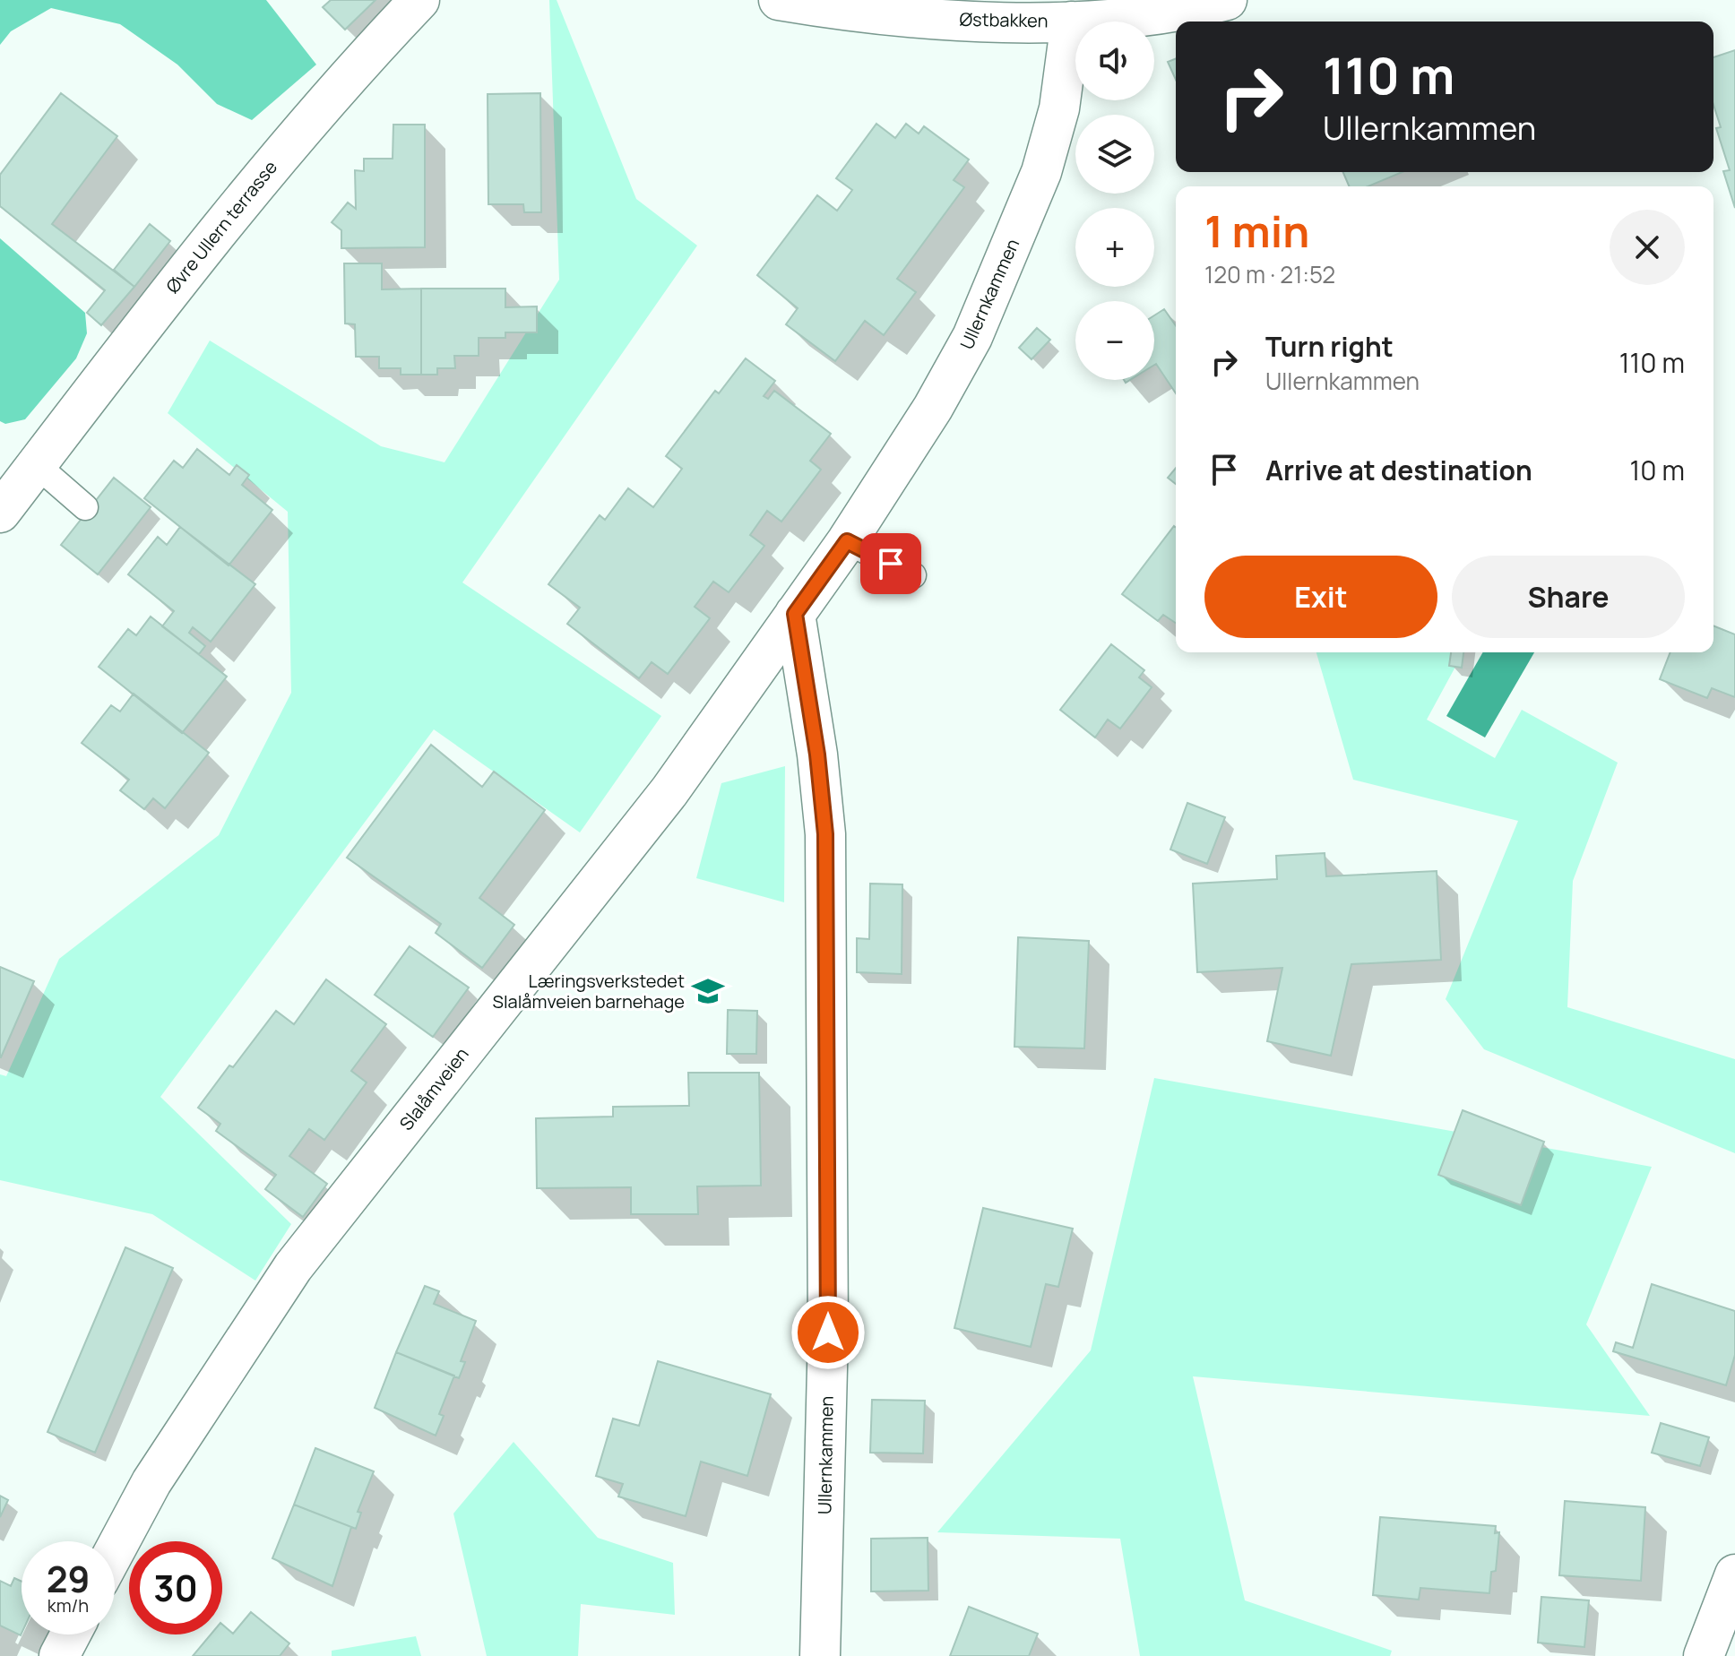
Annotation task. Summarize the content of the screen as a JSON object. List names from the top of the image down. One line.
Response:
{"streets":{"street":["Østbakken","Øvre Ullern terrasse","Ullernkammen","Slalåmveien"]},"crossings":[["Østbakken","Ullernkammen"],["Ullernkammen","Slalåmveien"]],"places":{"school or university":["Læringsverkstedet Slalåmveien barnehage"]},"page":{"map_buttons":["+","−"],"turn":["110 m","Ullernkammen"],"heading":["1 min","120 m · 21:52"],"list":[{"name":"Turn right","note":"Ullernkammen","value":"110 m"},{"name":"Arrive at destination","value":"10 m"}],"buttons":["Exit","Share"],"speed":"29 km/h","limit":"30"}}
